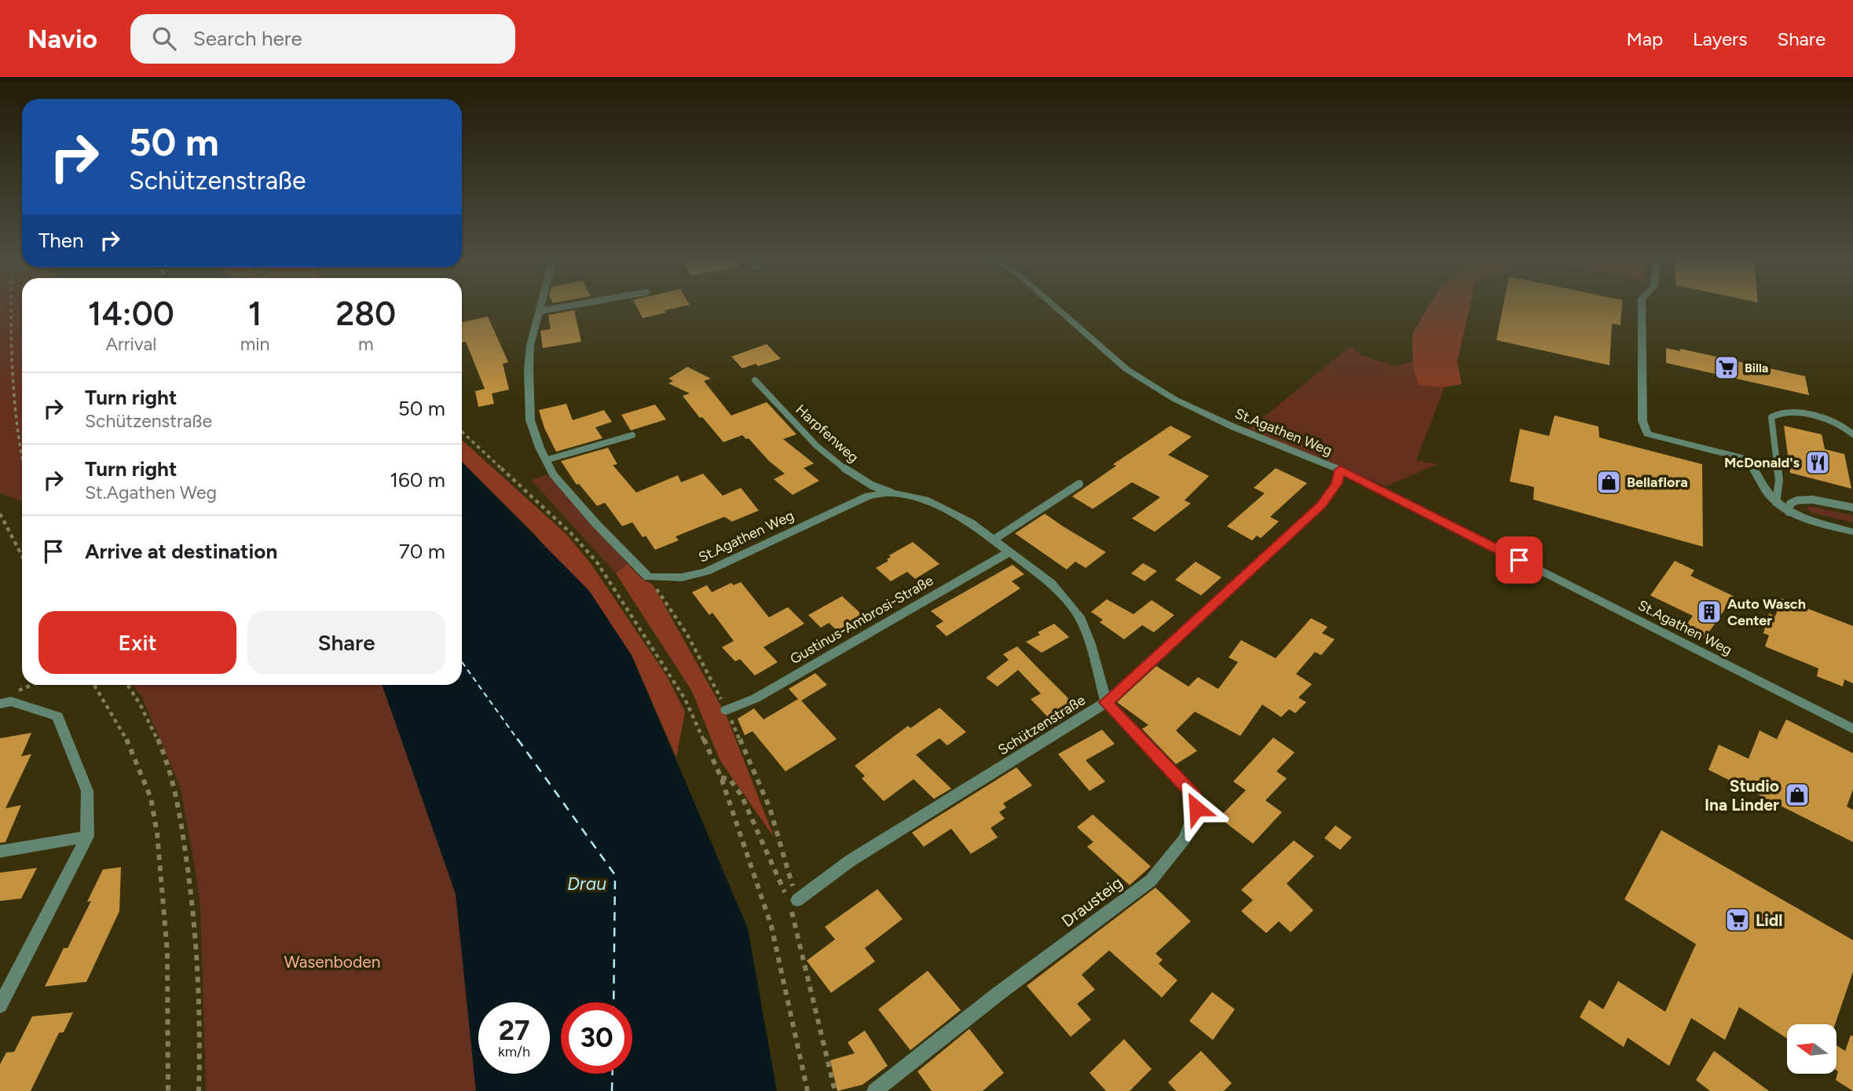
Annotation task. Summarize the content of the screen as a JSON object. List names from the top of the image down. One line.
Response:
{"streets":{"street":["St.Agathen Weg","Gustinus-Ambrosi-Straße","Schützenstraße","Drausteig"],"lane":["Harpfenweg"]},"crossings":[["St.Agathen Weg","Harpfenweg"],["St.Agathen Weg","Gustinus-Ambrosi-Straße"],["St.Agathen Weg","Schützenstraße"],["St.Agathen Weg","Drausteig"],["Schützenstraße","Drausteig"]],"water":["Drau"],"parks":["Wasenboden"],"places":{"supermarket":["Billa","Lidl"],"restaurant":["McDonald's"],"shop":["Bellaflora","Studio Ina Linder"],"building":["Auto Wasch Center"]},"north":"left","page":{"header":"Navio","search":"Search here","nav":["Map","Layers","Share"],"turn":["50 m","Schützenstraße"],"then":"Then","eta":["14:00","Arrival","1","min","280","m"],"list":[{"name":"Turn right","note":"Schützenstraße","value":"50 m"},{"name":"Turn right","note":"St.Agathen Weg","value":"160 m"},{"name":"Arrive at destination","value":"70 m"}],"buttons":["Exit","Share"],"speed":"27 km/h","limit":"30"}}
